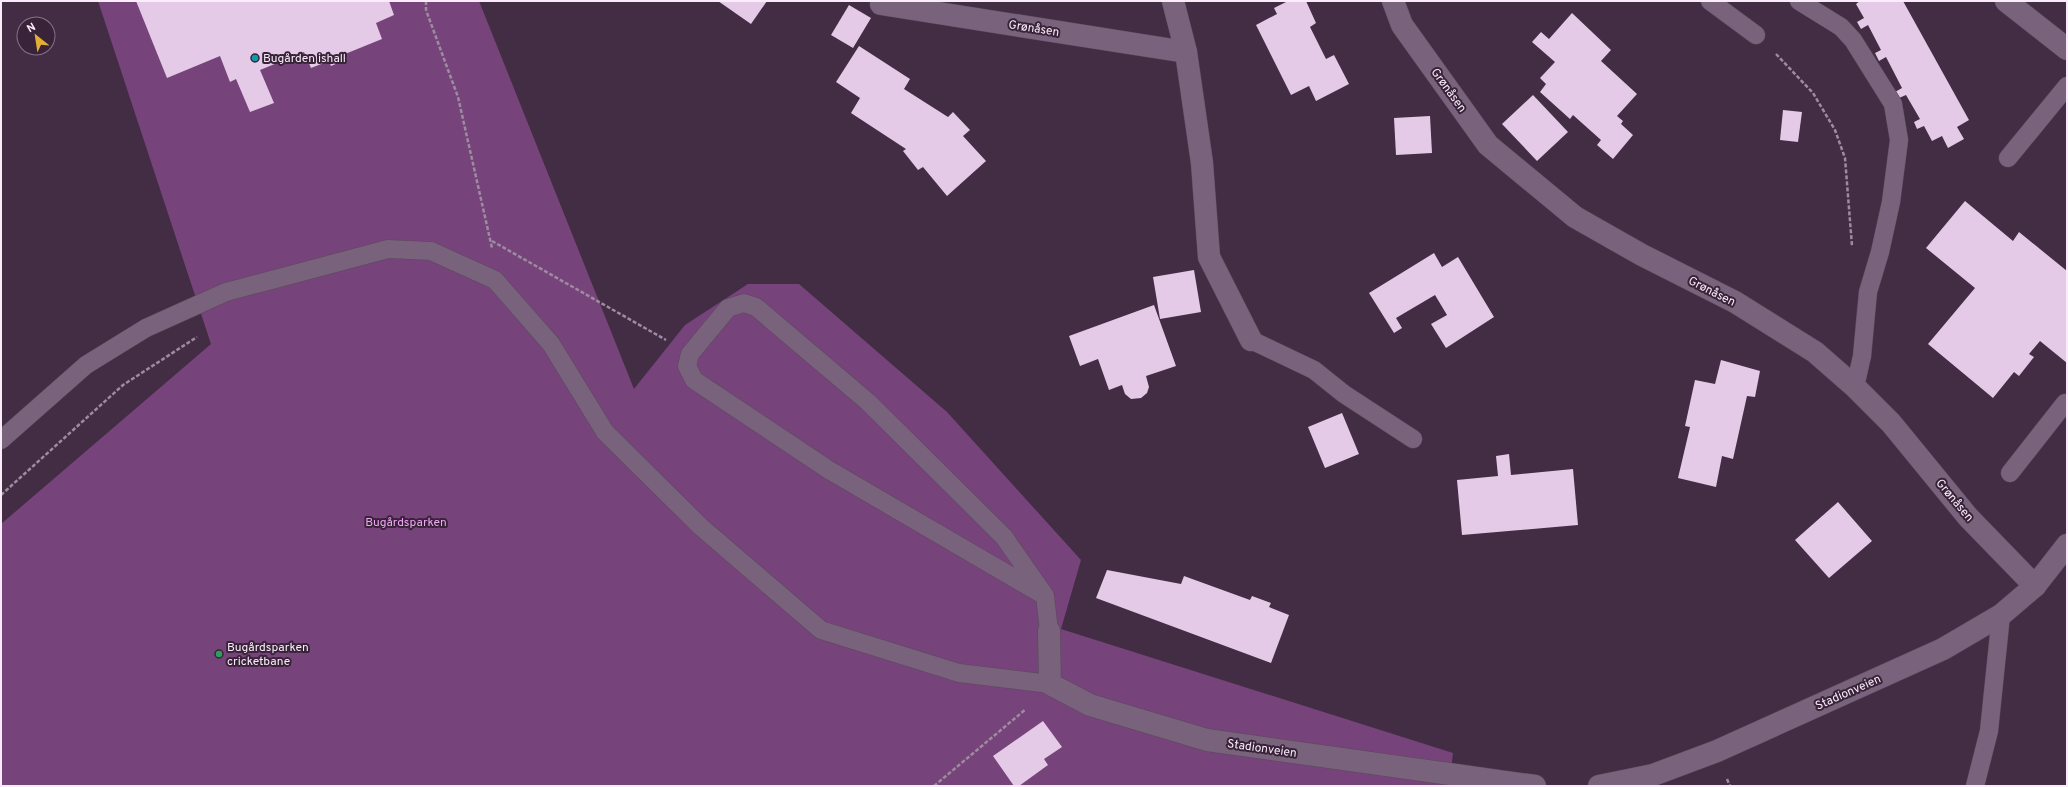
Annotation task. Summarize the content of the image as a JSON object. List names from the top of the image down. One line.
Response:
{"streets":{"street":["Grønåsen","Stadionveien"]},"crossings":[["Grønåsen","Stadionveien"]],"parks":["Bugårdsparken"],"places":["Bugården ishall","Bugårdsparken cricketbane"],"north":"top left"}
